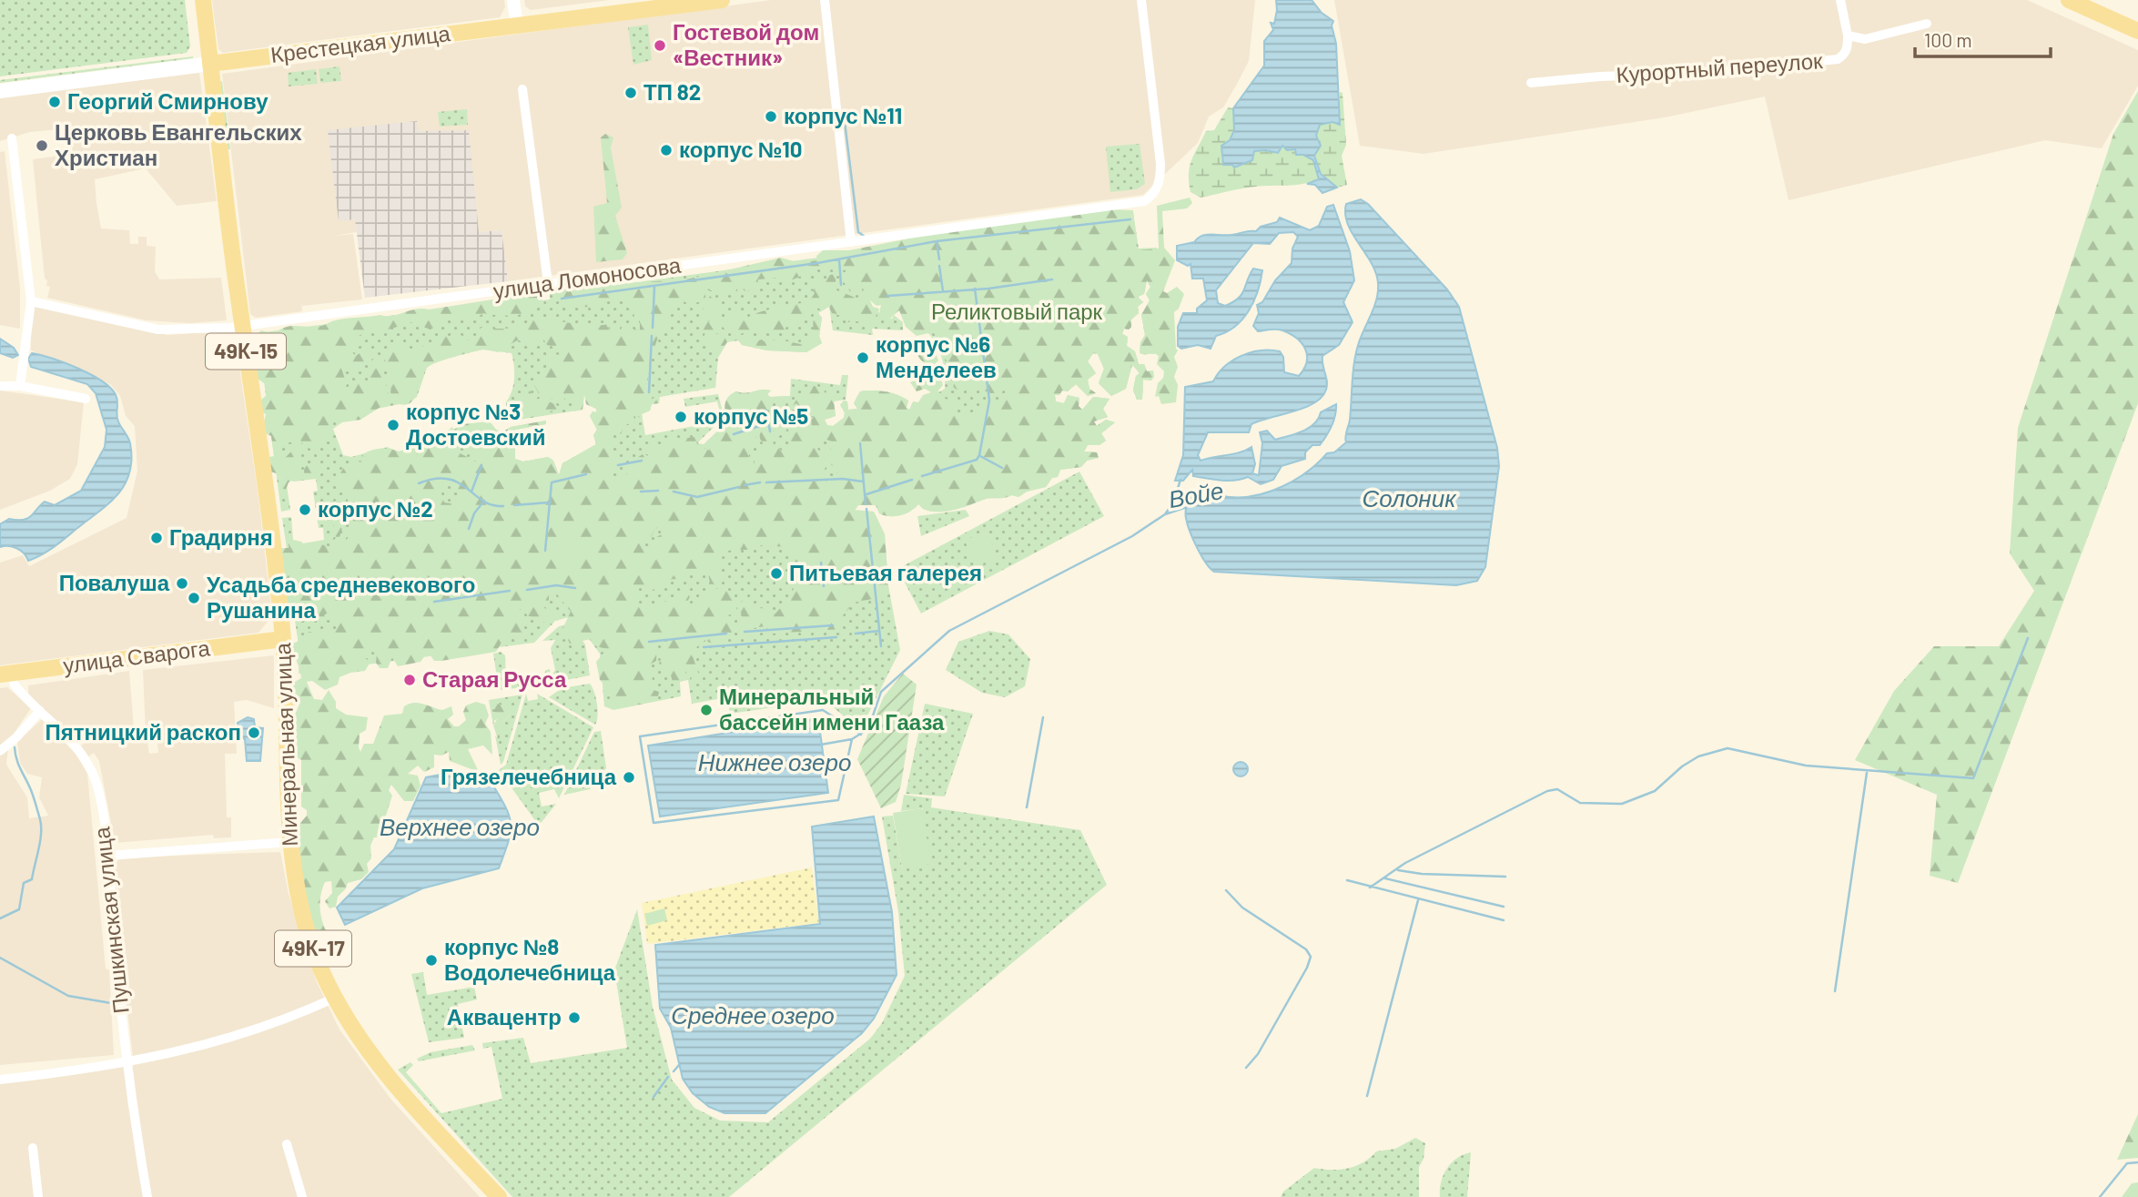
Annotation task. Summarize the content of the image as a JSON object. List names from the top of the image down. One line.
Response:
{"streets":{"main road":["Крестецкая улица","49К-15","улица Сварога","Минеральная улица","49К-17"],"street":["Курортный переулок","улица Ломоносова","Пушкинская улица"]},"crossings":[["Крестецкая улица","Минеральная улица"],["улица Ломоносова","Минеральная улица"],["улица Сварога","Минеральная улица"],["улица Сварога","Пушкинская улица"]],"water":["Войе","Солоник","Нижнее озеро","Верхнее озеро","Среднее озеро"],"parks":["Реликтовый парк"],"places":["Гостевой дом «Вестник»","ТП 82","Георгий Смирнову","корпус №11","Церковь Евангельских Христиан","корпус №10","корпус №6 Менделеев","корпус №5","корпус №3 Достоевский","корпус №2","Градирня","Питьевая галерея","Повалуша","Усадьба средневекового Рушанина","Старая Русса","Минеральный бассейн имени Гааза","Пятницкий раскоп","Грязелечебница","корпус №8 Водолечебница","Аквацентр"],"scale_bar":"100 m"}
